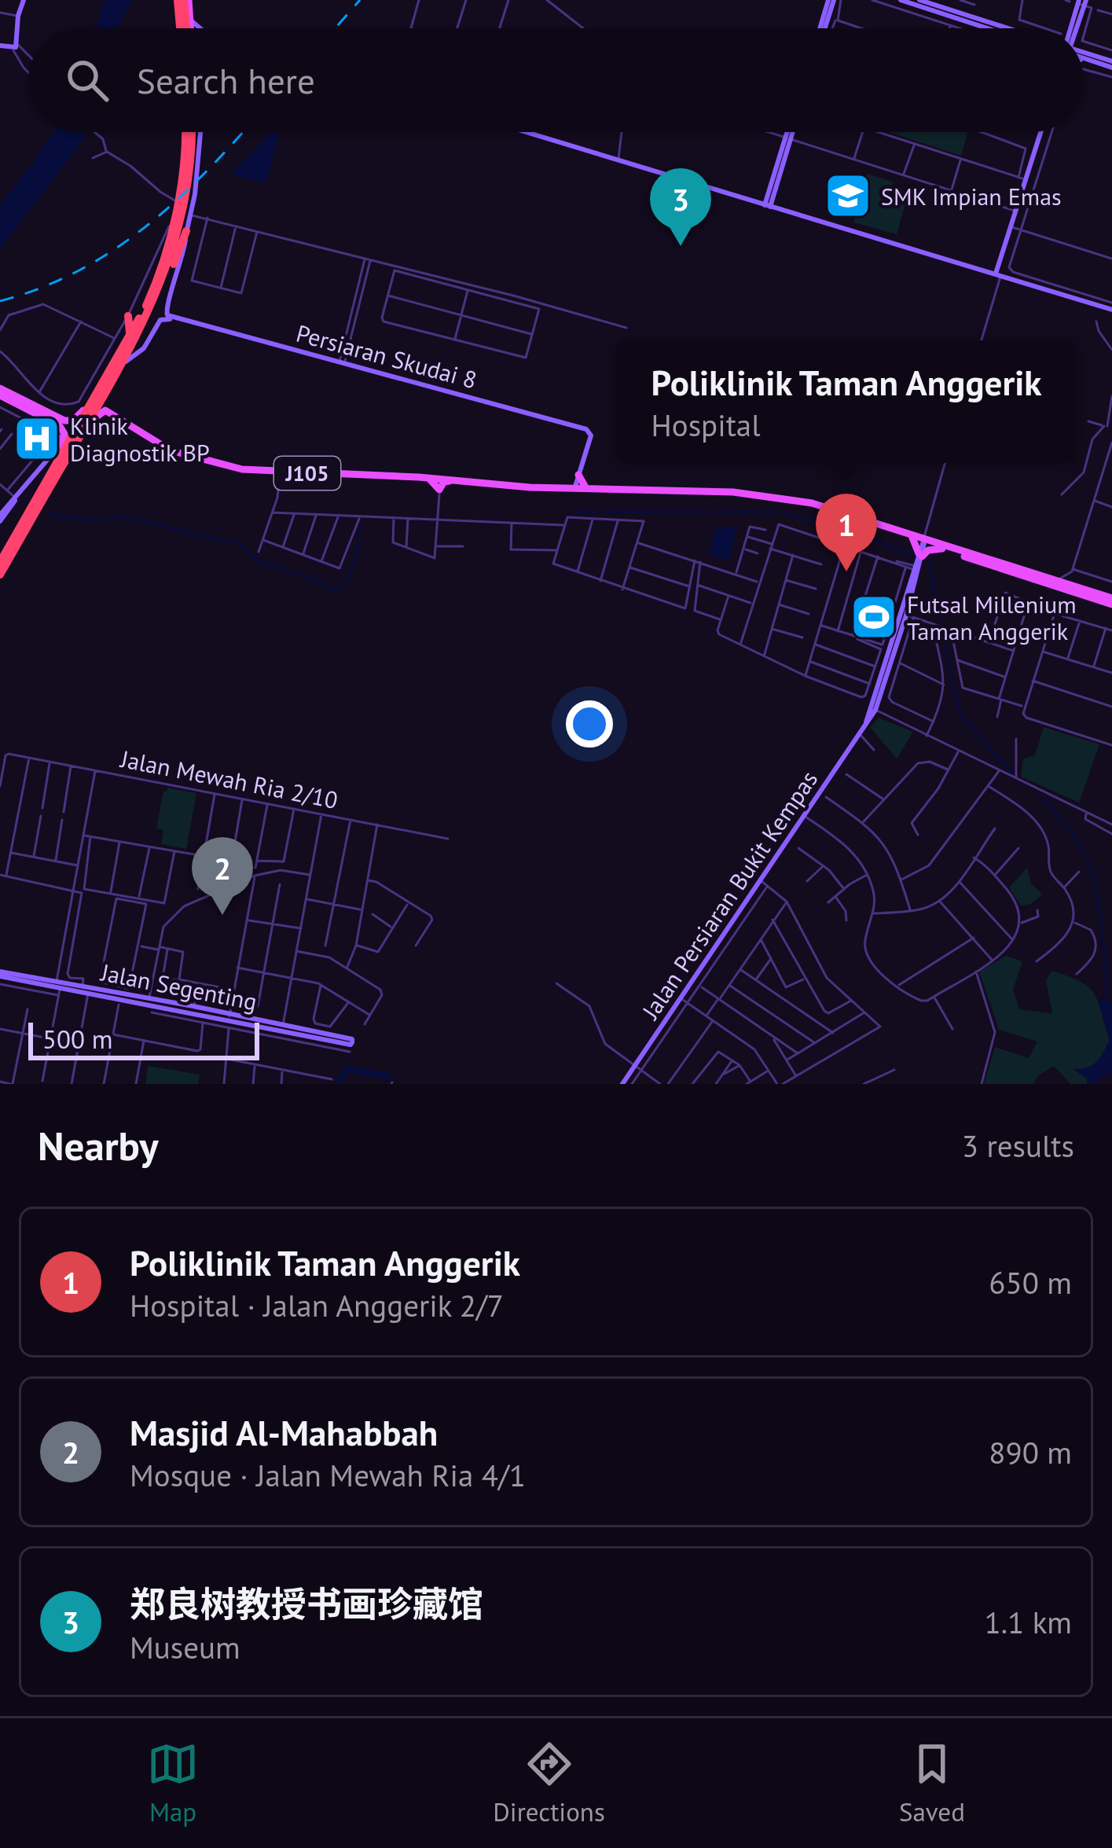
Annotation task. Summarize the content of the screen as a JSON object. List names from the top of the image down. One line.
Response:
{"streets":{"main road":["J105"],"street":["Persiaran Skudai 8","Jalan Mewah Ria 2/10","Jalan Persiaran Bukit Kempas","Jalan Segenting"]},"crossings":[["J105","Jalan Persiaran Bukit Kempas"]],"places":{"school or university":["SMK Impian Emas"],"hospital":["Klinik Diagnostik BP"],"sports":["Futsal Millenium Taman Anggerik"]},"scale_bar":"500 m","page":{"search":"Search here","pins":["3","1","2"],"popup":["Poliklinik Taman Anggerik","Hospital"],"scale":"500 m","heading":["Nearby","3 results"],"list":[{"mark":"1","name":"Poliklinik Taman Anggerik","note":"Hospital · Jalan Anggerik 2/7","value":"650 m"},{"mark":"2","name":"Masjid Al-Mahabbah","note":"Mosque · Jalan Mewah Ria 4/1","value":"890 m"},{"mark":"3","name":"郑良树教授书画珍藏馆","note":"Museum","value":"1.1 km"}],"nav":["Map","Directions","Saved"]}}
